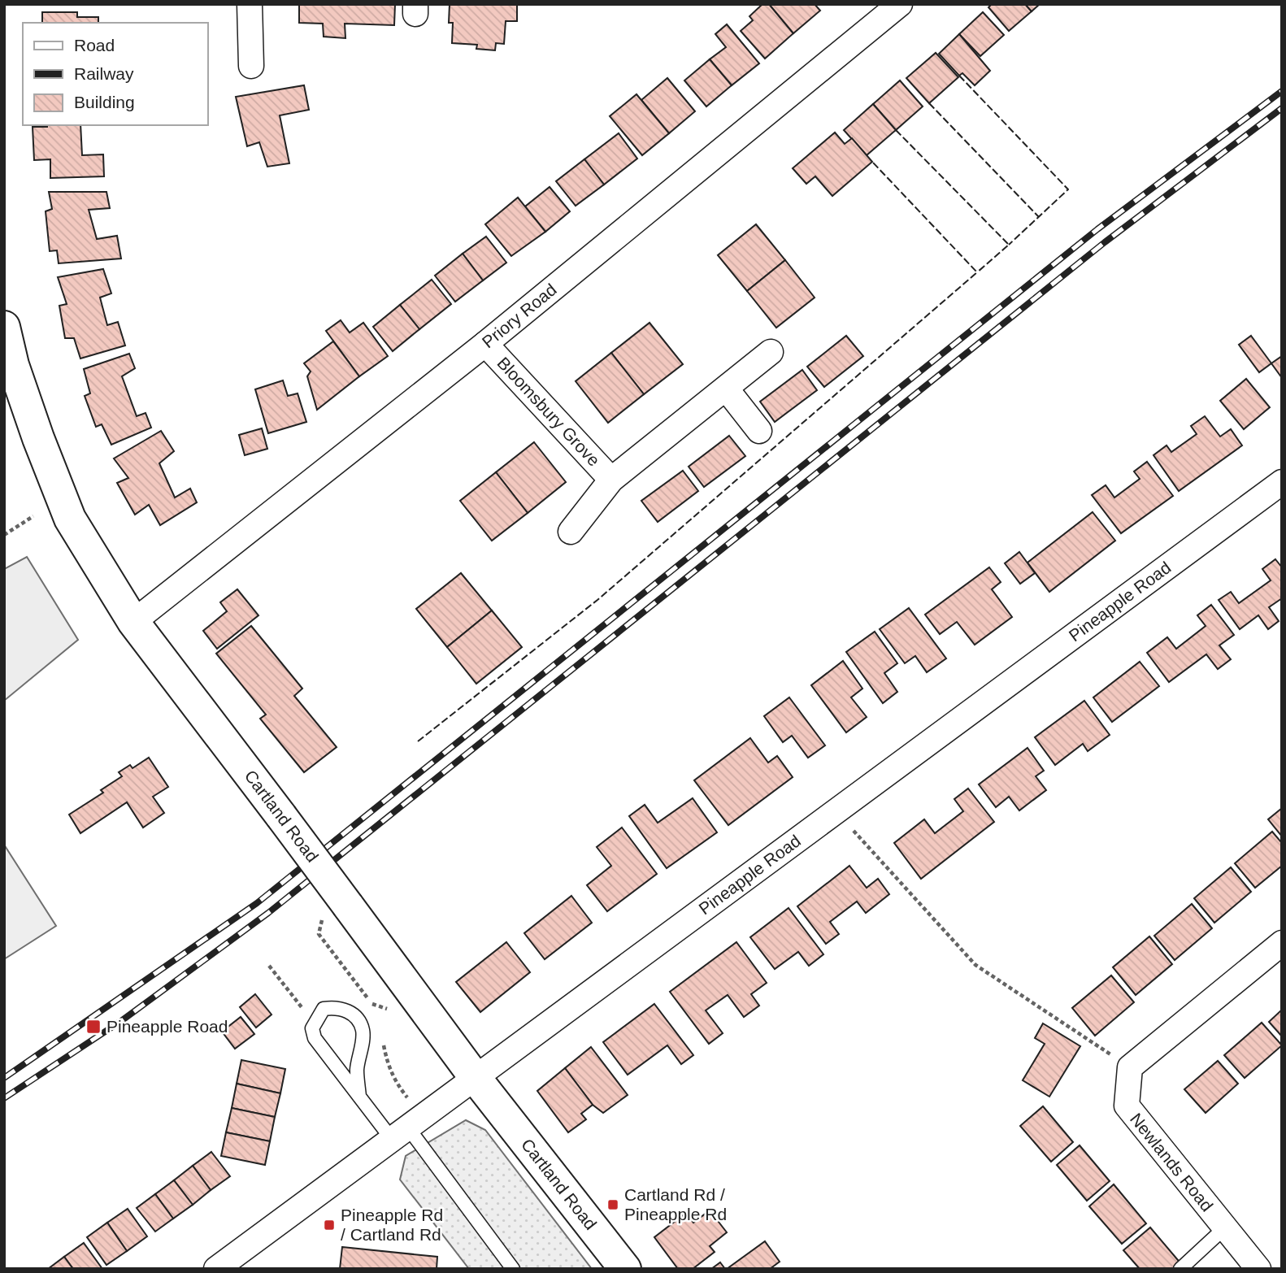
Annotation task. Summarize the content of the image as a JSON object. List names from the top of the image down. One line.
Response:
{"streets":{"street":["Priory Road","Bloomsbury Grove","Pineapple Road","Cartland Road","Newlands Road"]},"crossings":[["Priory Road","Bloomsbury Grove"],["Priory Road","Cartland Road"],["Pineapple Road","Cartland Road"]],"places":{"transit":["Pineapple Road","Cartland Rd / Pineapple Rd","Pineapple Rd / Cartland Rd"]},"legend":["Road","Railway","Building"]}
